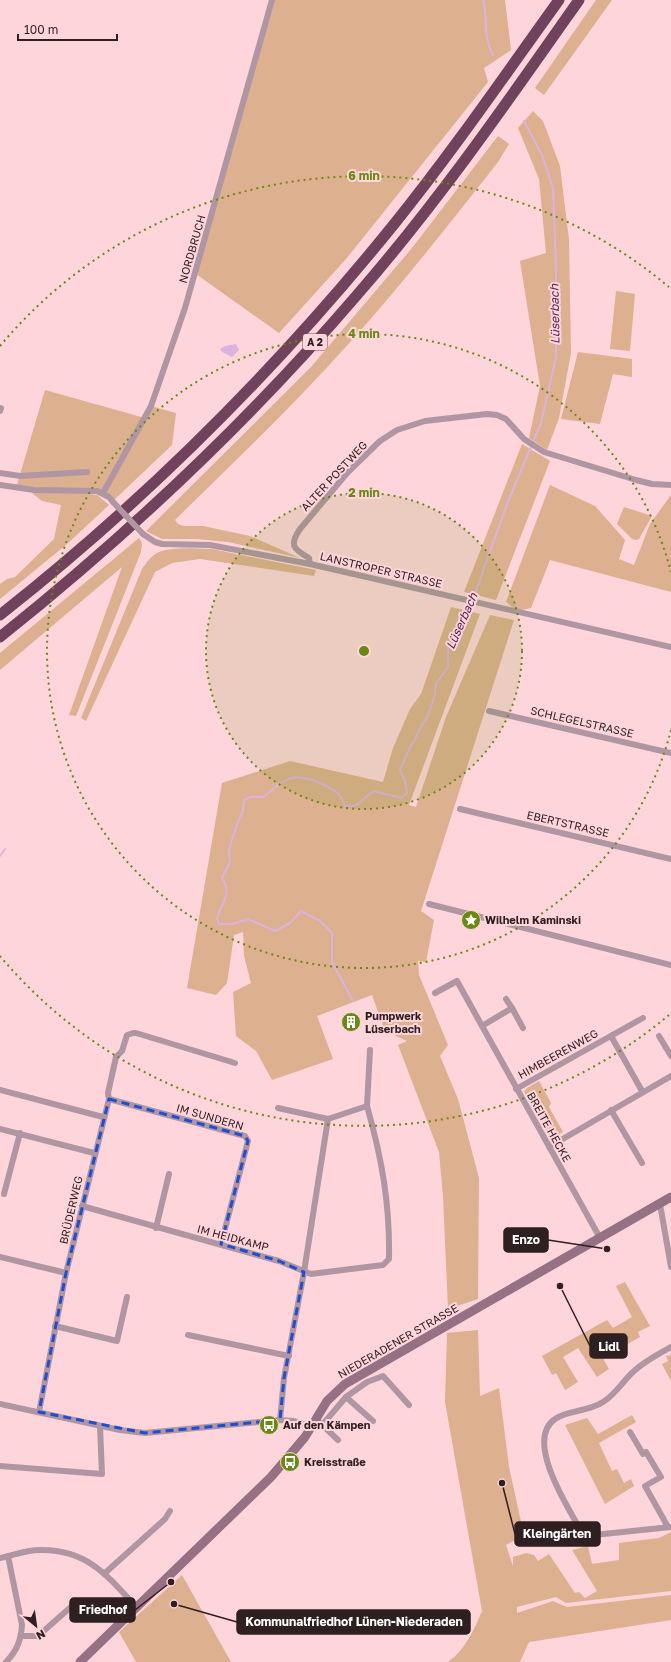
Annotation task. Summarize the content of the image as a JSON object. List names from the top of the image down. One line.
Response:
{"streets":{"highway":["A 2"],"street":["NORDBRUCH","ALTER POSTWEG","LANSTROPER STRASSE","SCHLEGELSTRASSE","EBERTSTRASSE","HIMBEERENWEG","IM SUNDERN","BREITE HECKE","BRÜDERWEG","IM HEIDKAMP","NIEDERADENER STRASSE"]},"crossings":[["NORDBRUCH","LANSTROPER STRASSE"],["ALTER POSTWEG","LANSTROPER STRASSE"],["HIMBEERENWEG","BREITE HECKE"],["IM SUNDERN","BRÜDERWEG"],["IM SUNDERN","IM HEIDKAMP"],["BREITE HECKE","NIEDERADENER STRASSE"],["BRÜDERWEG","IM HEIDKAMP"]],"water":["Lüserbach"],"places":{"place":["Wilhelm Kaminski"],"building":["Pumpwerk Lüserbach"],"other":["Enzo","Lidl","Kleingärten","Friedhof","Kommunalfriedhof Lünen-Niederaden"],"bus stop":["Auf den Kämpen","Kreisstraße"]},"scale_bar":"100 m","north":"bottom right","rings":["6 min","4 min","2 min"]}
